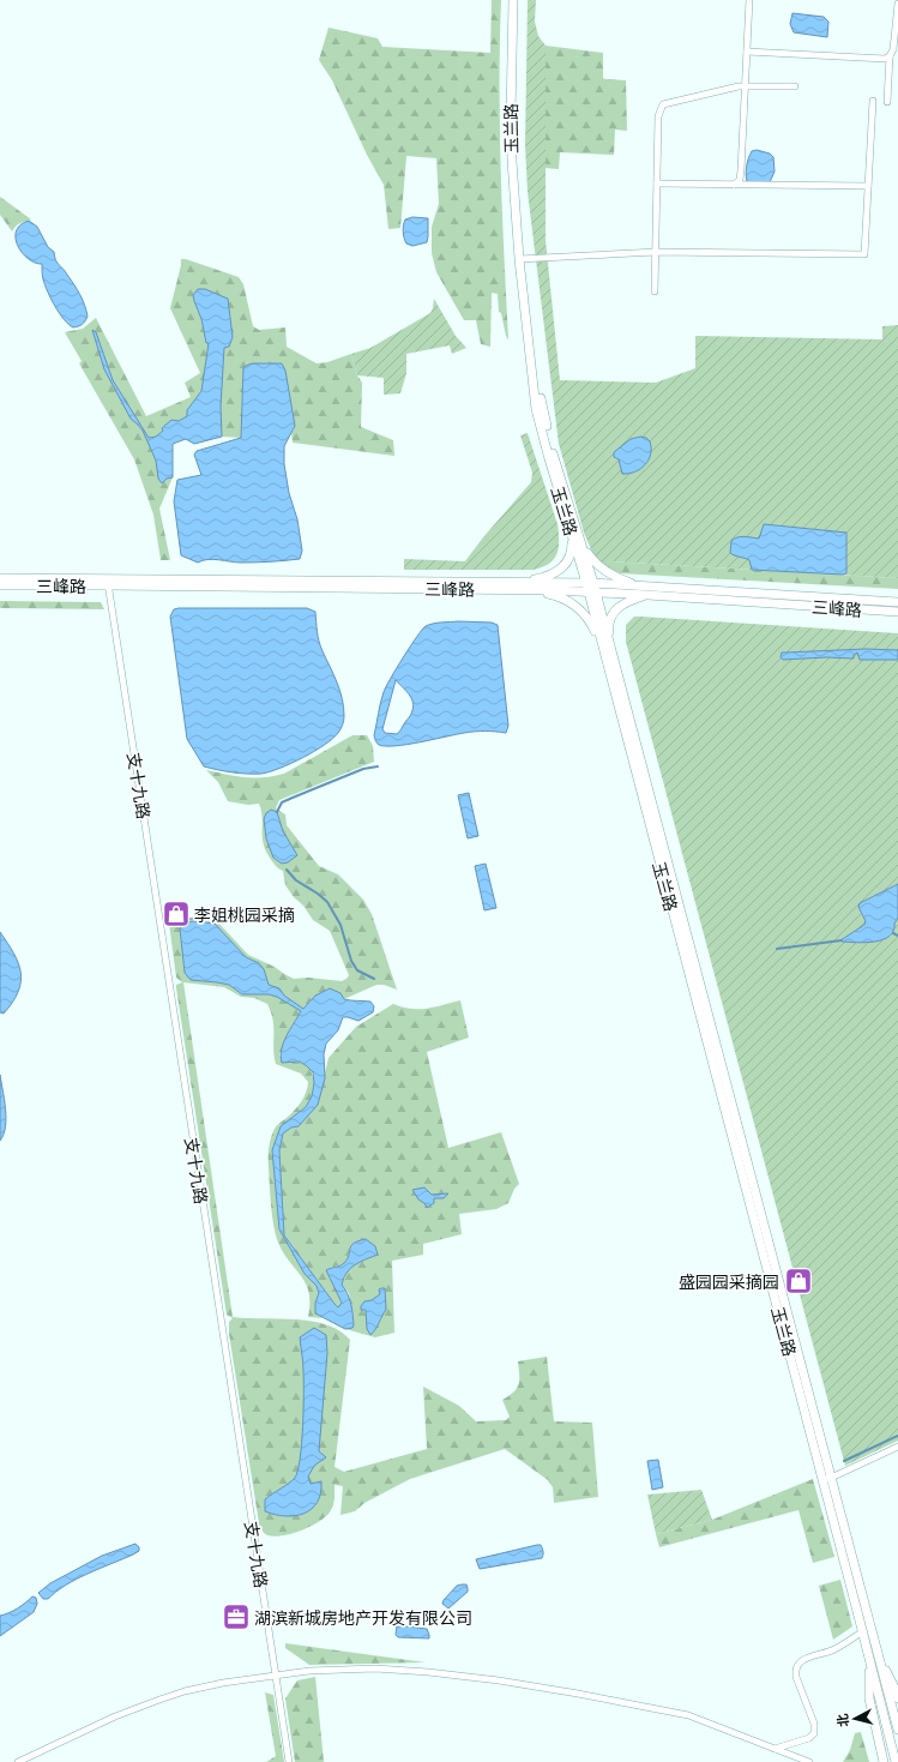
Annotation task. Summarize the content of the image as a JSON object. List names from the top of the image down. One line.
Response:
{"streets":{"street":["玉兰路","三峰路","支十九路"]},"crossings":[["玉兰路","三峰路"],["三峰路","支十九路"]],"places":{"shop":["李姐桃园采摘","盛园园采摘园"],"office":["湖滨新城房地产开发有限公司"]},"north":"left"}
